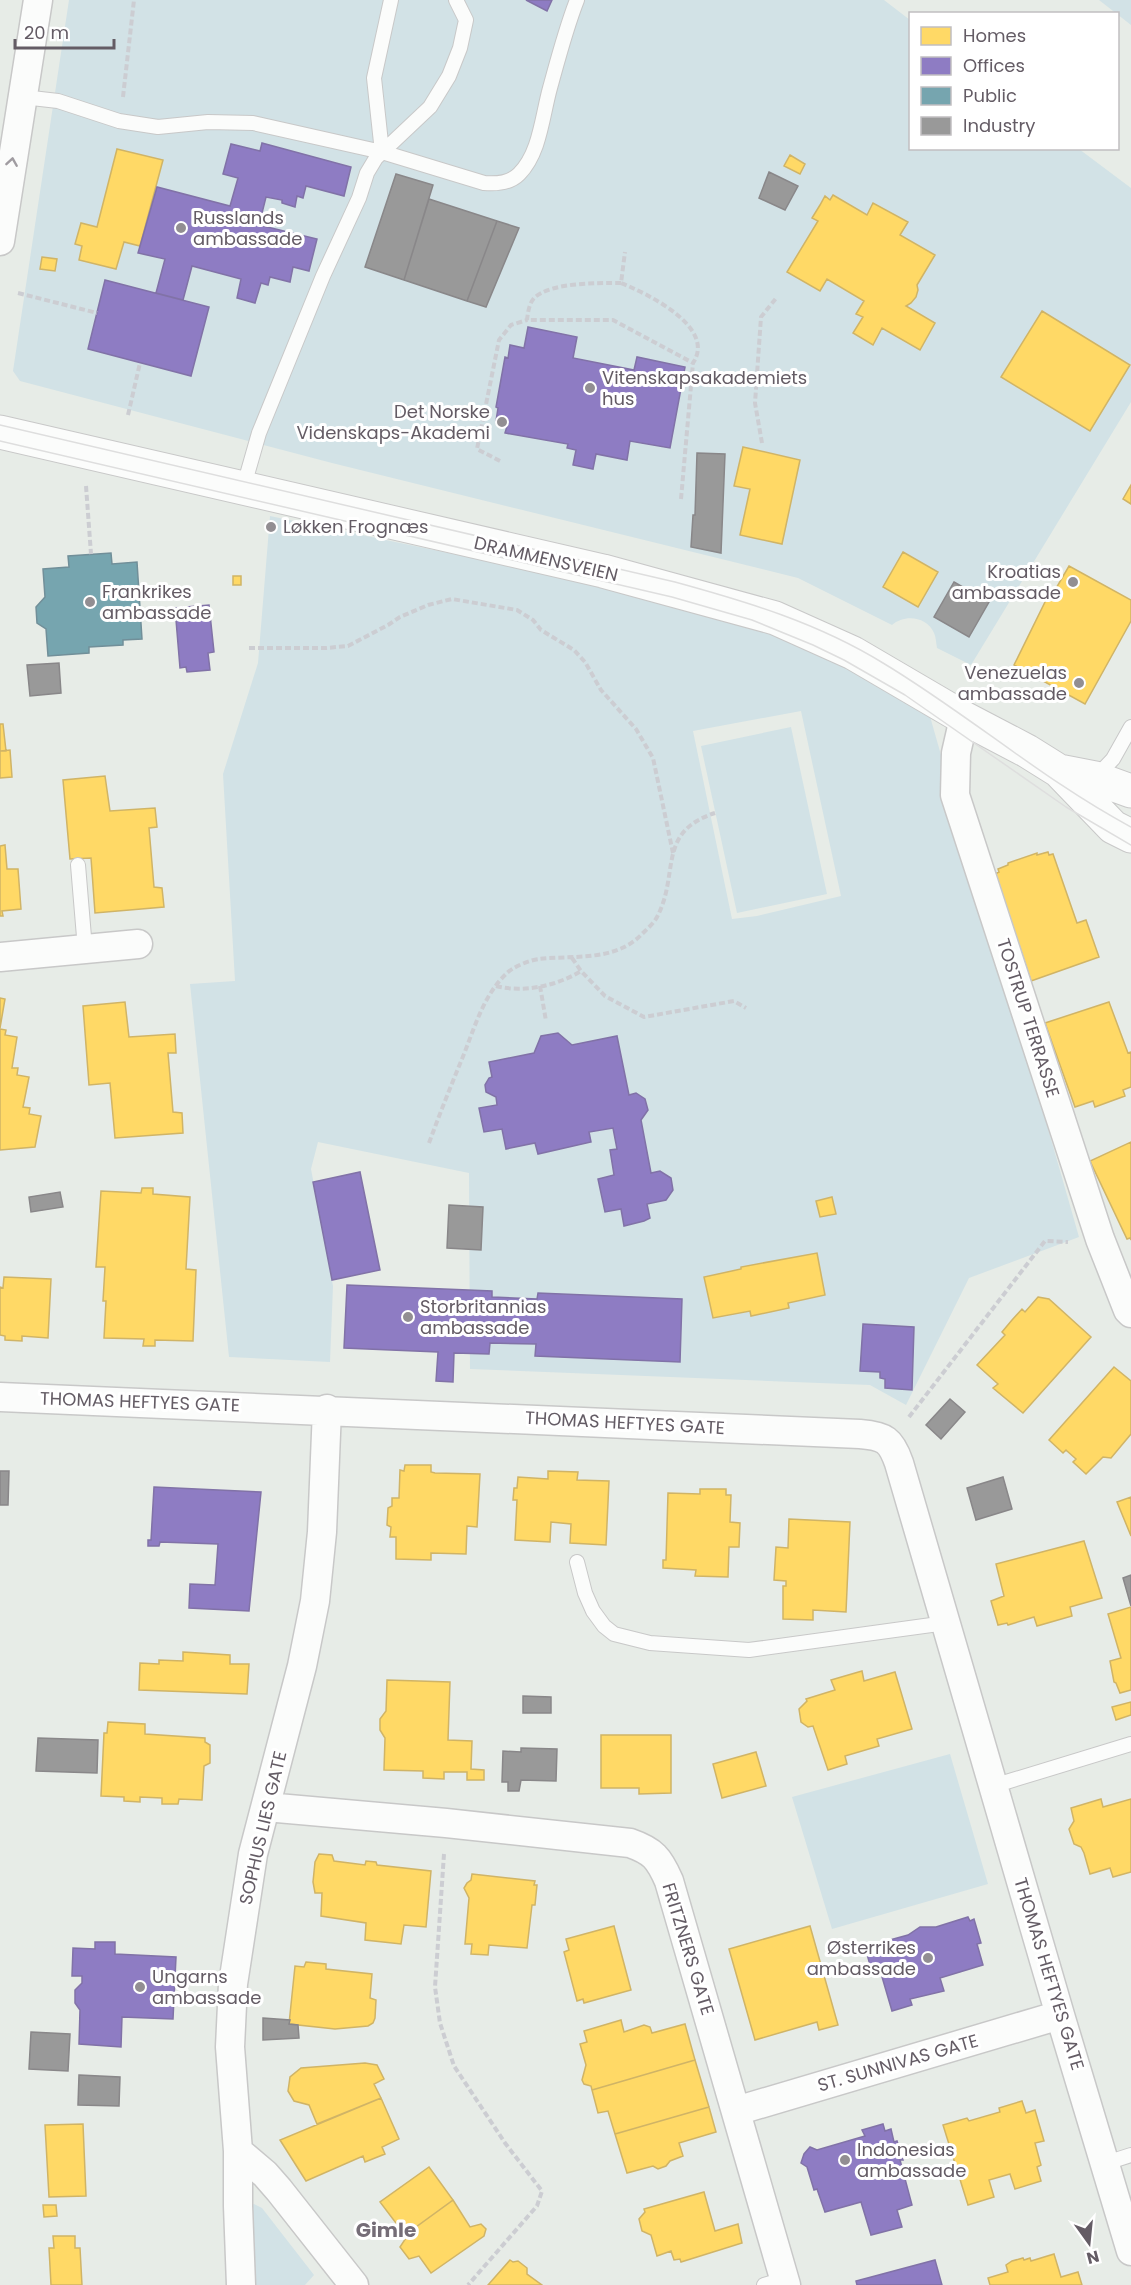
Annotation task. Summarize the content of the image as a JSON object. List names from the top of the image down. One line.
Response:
{"streets":{"street":["DRAMMENSVEIEN","TOSTRUP TERRASSE","THOMAS HEFTYES GATE","SOPHUS LIES GATE","FRITZNERS GATE","ST. SUNNIVAS GATE"]},"crossings":[["DRAMMENSVEIEN","TOSTRUP TERRASSE"],["THOMAS HEFTYES GATE","SOPHUS LIES GATE"],["THOMAS HEFTYES GATE","ST. SUNNIVAS GATE"],["SOPHUS LIES GATE","FRITZNERS GATE"],["FRITZNERS GATE","ST. SUNNIVAS GATE"]],"districts":["Gimle"],"places":["Russlands ambassade","Vitenskapsakademiets hus","Det Norske Videnskaps-Akademi","Løkken Frognæs","Kroatias ambassade","Frankrikes ambassade","Venezuelas ambassade","Storbritannias ambassade","Østerrikes ambassade","Ungarns ambassade","Indonesias ambassade"],"legend":["Homes","Offices","Public","Industry"],"scale_bar":"20 m","north":"bottom"}
